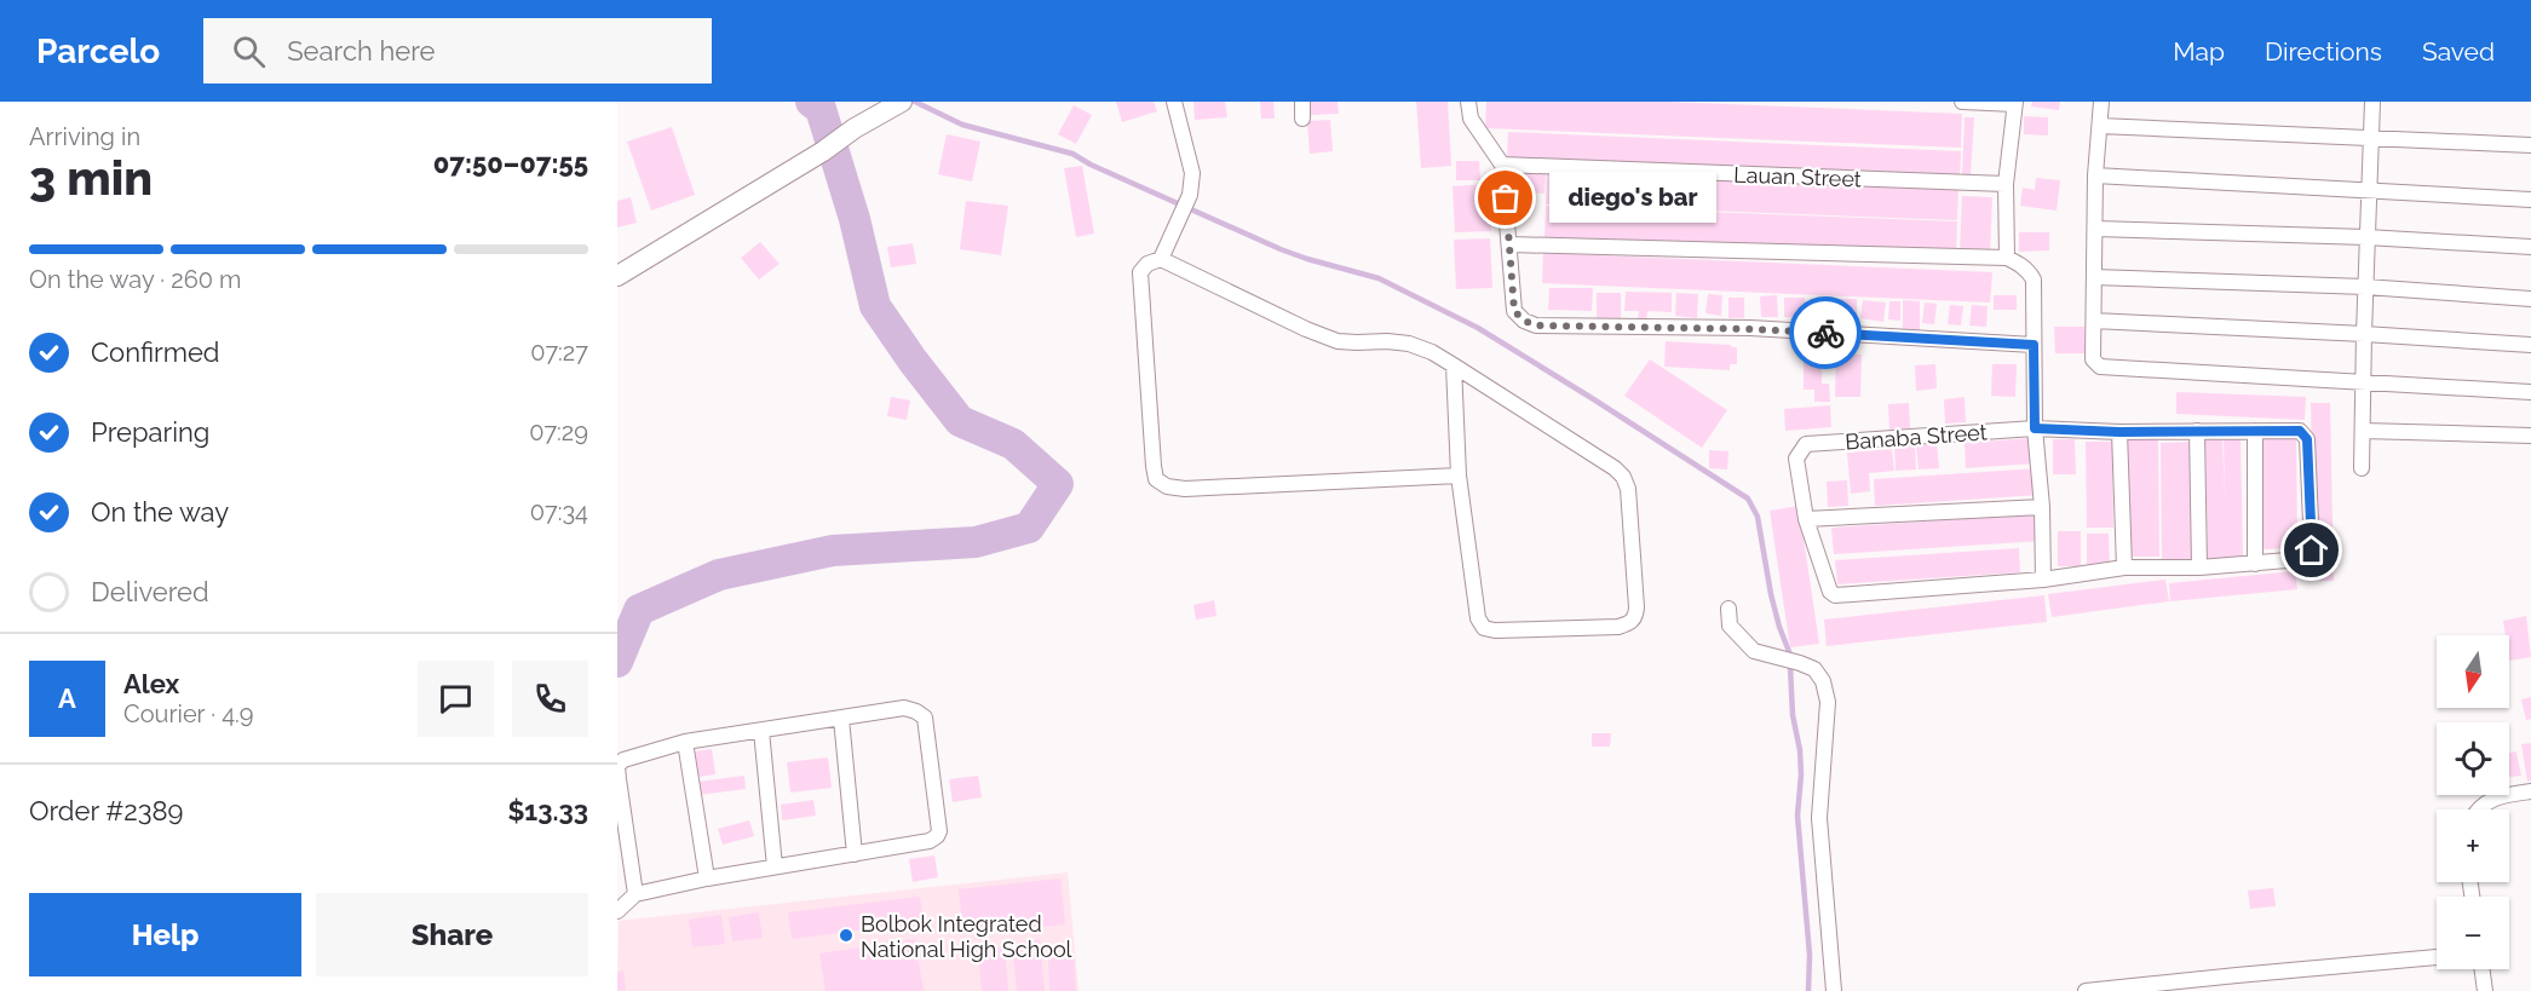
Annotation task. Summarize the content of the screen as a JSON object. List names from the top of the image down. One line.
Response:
{"streets":{"street":["Lauan Street","Banaba Street"]},"places":["diego's bar","Bolbok Integrated National High School"],"north":"bottom","page":{"header":"Parcelo","search":"Search here","nav":["Map","Directions","Saved"],"heading":["3 min","Arriving in","07:50–07:55"],"panel":["Alex","Courier · 4.9","Order #2389","$13.33"],"bubble":"diego's bar","bar":"On the way · 260 m","list":[["Confirmed","07:27"],["Preparing","07:29"],["On the way","07:34"],"Delivered"],"map_buttons":["+","−"],"round":"A","buttons":["Help","Share"]}}
